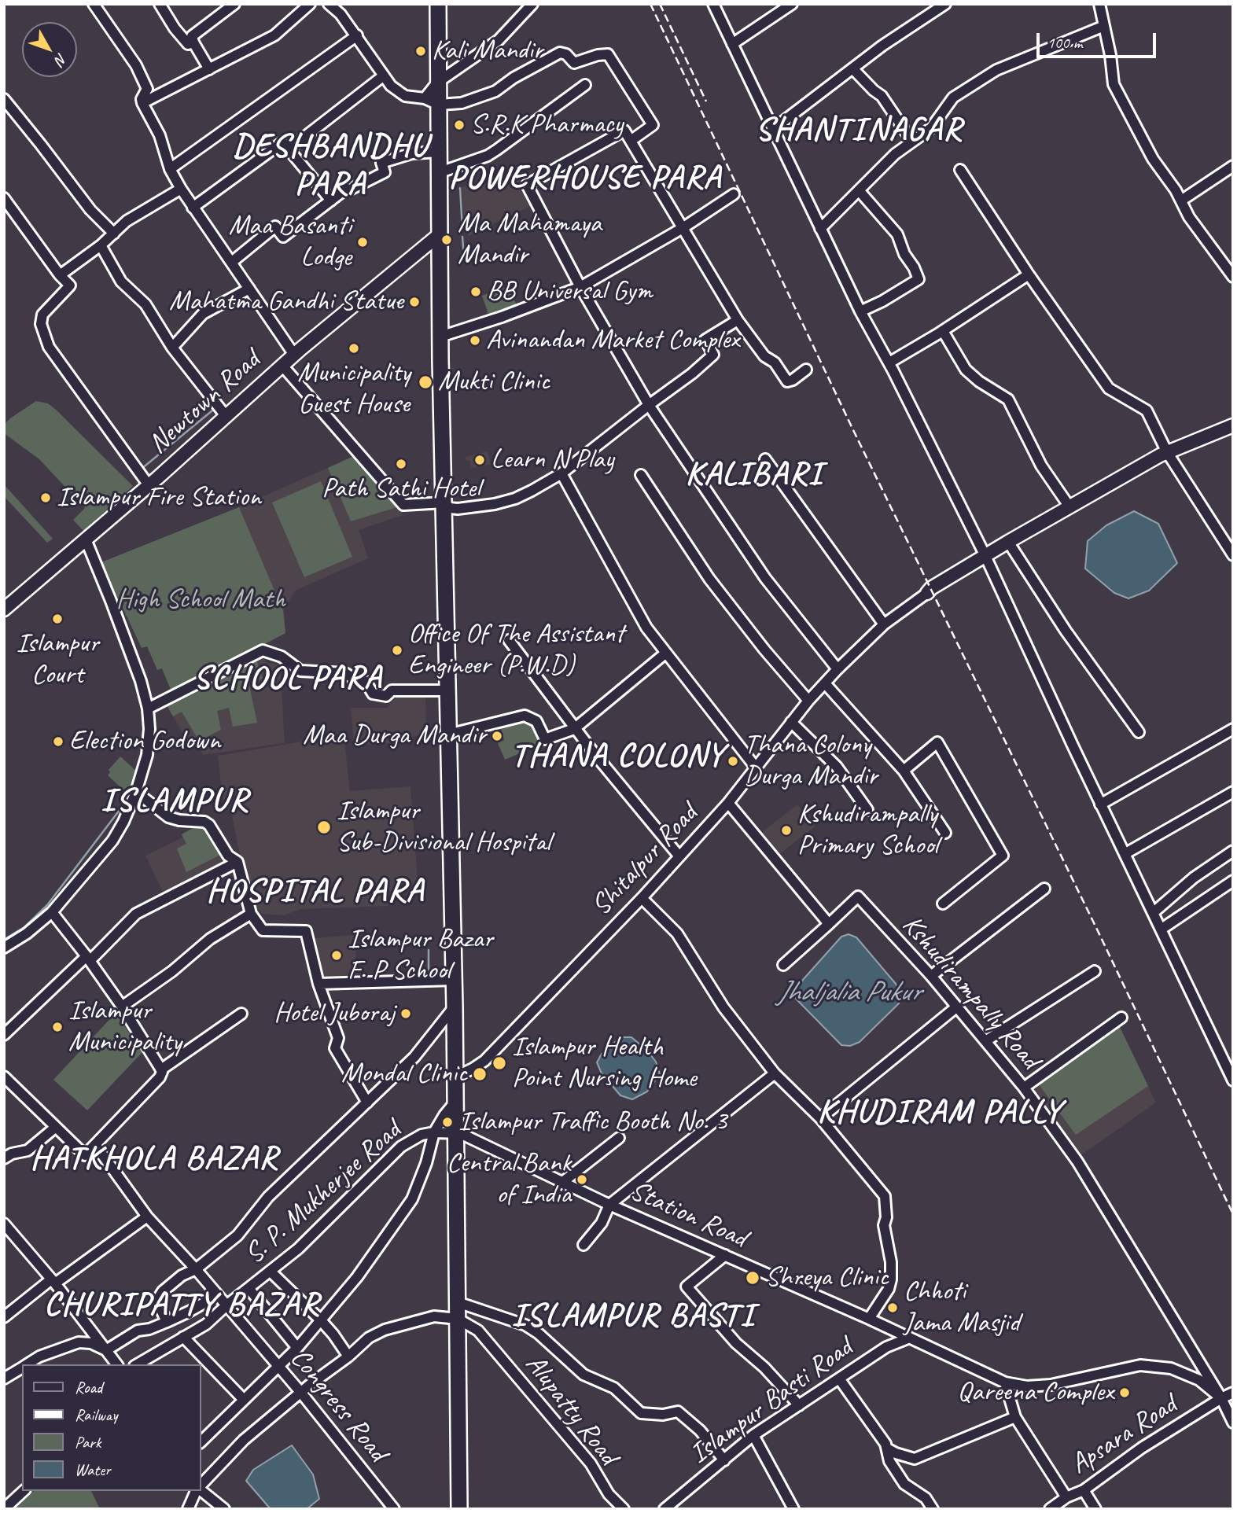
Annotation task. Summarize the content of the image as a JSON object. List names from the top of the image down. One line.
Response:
{"streets":{"street":["Newtown Road","Shitalpur Road","Kshudirampally Road","S. P. Mukherjee Road","Station Road","Islampur Basti Road","Congress Road","Alupatty Road","Apsara Road"]},"crossings":[["Kshudirampally Road","Station Road"],["Kshudirampally Road","Apsara Road"],["S. P. Mukherjee Road","Congress Road"],["Station Road","Islampur Basti Road"],["Station Road","Apsara Road"]],"districts":["SHANTINAGAR","DESHBANDHU PARA","POWERHOUSE PARA","KALIBARI","SCHOOL PARA","THANA COLONY","ISLAMPUR","HOSPITAL PARA","KHUDIRAM PALLY","HATKHOLA BAZAR","CHURIPATTY BAZAR","ISLAMPUR BASTI"],"water":["Jhaljalia Pukur"],"parks":["High School Math"],"places":["Kali Mandir","S.R.K Pharmacy","Ma Mahamaya Mandir","Maa Basanti Lodge","BB Universal Gym","Mahatma Gandhi Statue","Avinandan Market Complex","Municipality Guest House","Mukti Clinic","Learn N Play","Path Sathi Hotel","Islampur Fire Station","Islampur Court","Office Of The Assistant Engineer (P.W.D)","Maa Durga Mandir","Election Godown","Thana Colony Durga Mandir","Islampur Sub-Divisional Hospital","Kshudirampally Primary School","Islampur Bazar F. P School","Hotel Juboraj","Islampur Municipality","Islampur Health Point Nursing Home","Mondal Clinic","Islampur Traffic Booth No. 3","Central Bank of India","Shreya Clinic","Chhoti Jama Masjid","Qareena Complex"],"legend":["Road","Railway","Park","Water"],"scale_bar":"100 m","north":"bottom right"}
